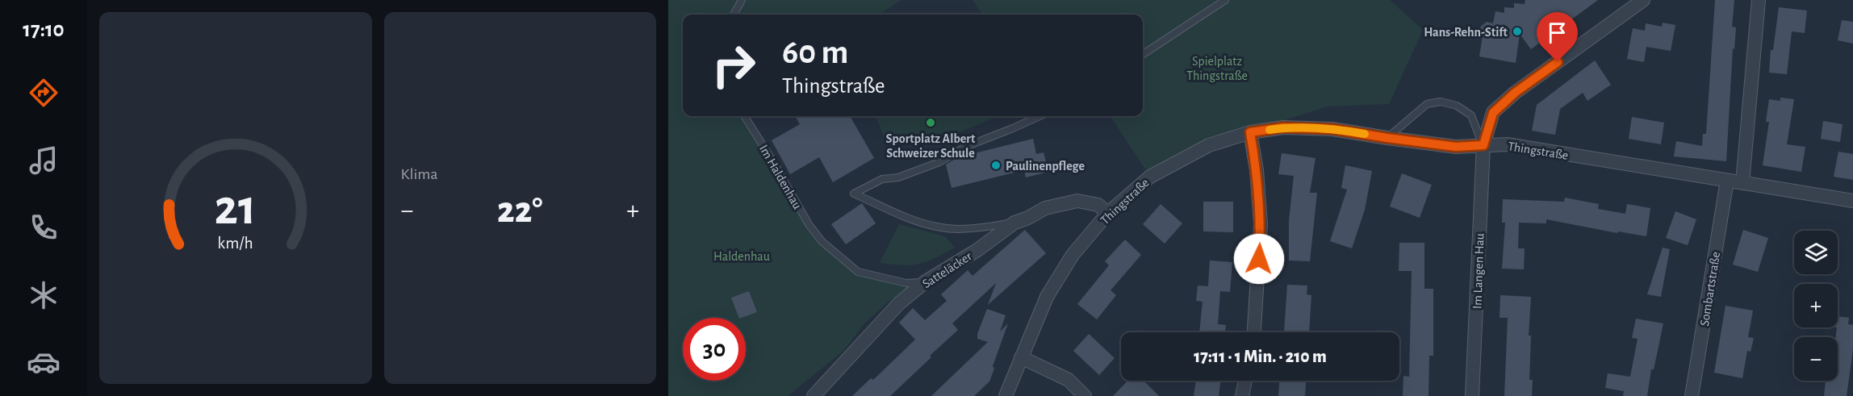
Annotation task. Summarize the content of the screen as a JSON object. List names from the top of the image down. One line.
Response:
{"streets":{"street":["Thingstraße","Satteläcker","Im Langen Hau","Sombartstraße"],"lane":["Im Haldenhau"]},"crossings":[["Thingstraße","Satteläcker"],["Thingstraße","Im Langen Hau"],["Thingstraße","Sombartstraße"],["Im Haldenhau","Satteläcker"]],"parks":["Spielplatz Thingstraße","Haldenhau"],"places":["Hans-Rehn-Stift","Sportplatz Albert Schweizer Schule","Paulinenpflege"],"page":{"tabs":"17:10","tile":"Klima","turn":["60 m","Thingstraße"],"heat":["−","22°","+"],"map_buttons":["+","−"],"limit":"30","trip":"17:11 · 1 Min. · 210 m","gauge":["21","km/h"]}}
